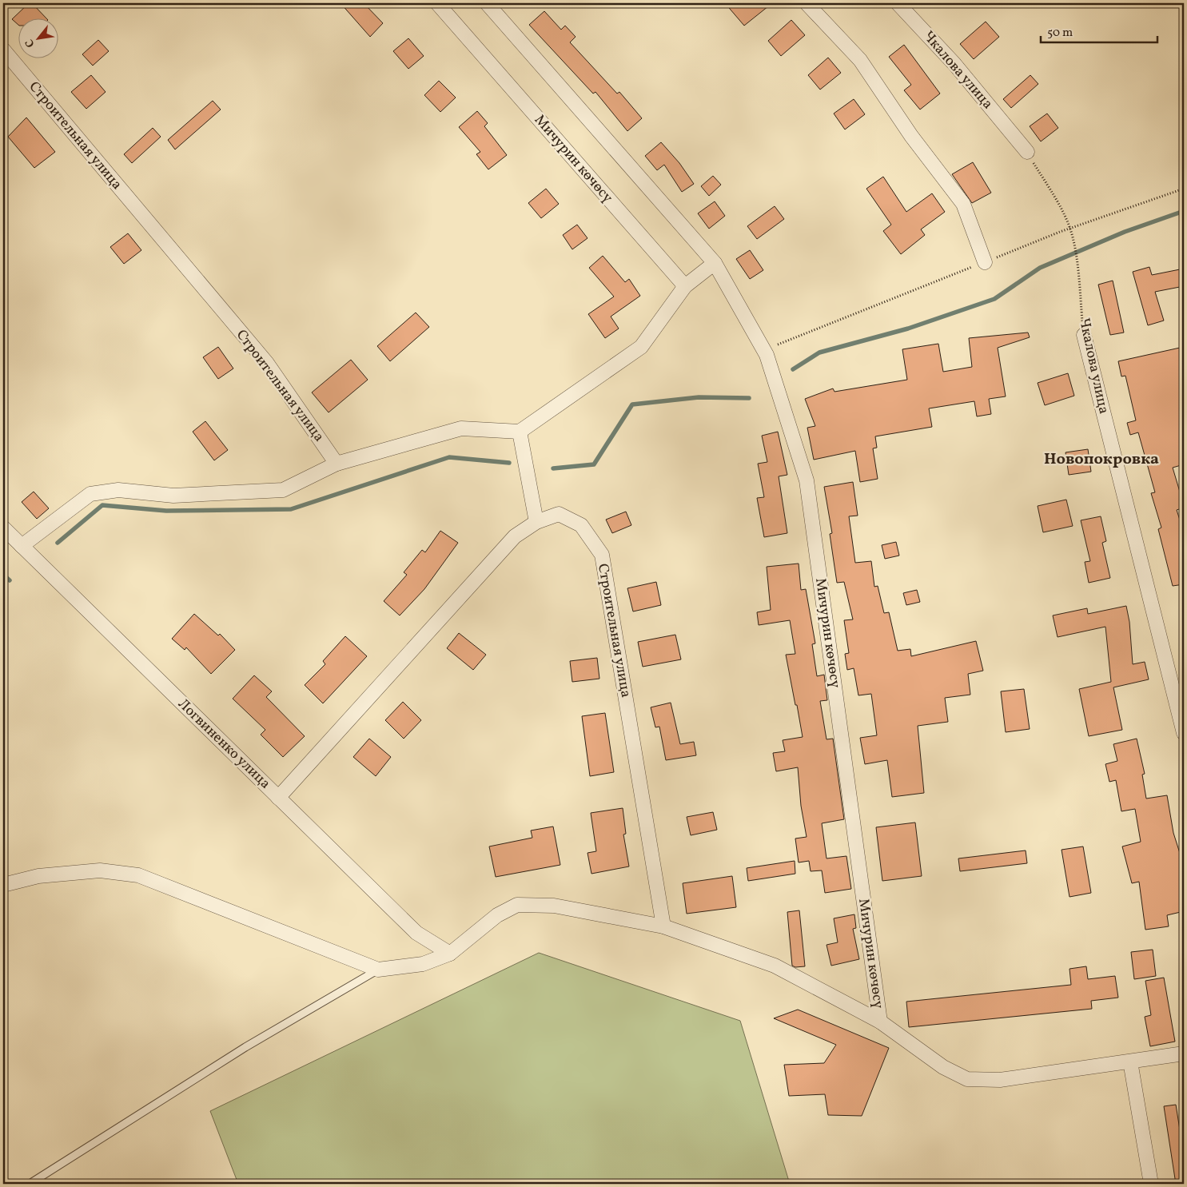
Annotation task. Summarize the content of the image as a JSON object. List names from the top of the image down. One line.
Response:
{"streets":{"street":["Чкалова улица","Строительная улица","Мичурин көчөсү","Логвиненко улица"]},"crossings":[["Строительная улица","Логвиненко улица"]],"districts":["Новопокровка"],"scale_bar":"50 m","north":"bottom left"}
